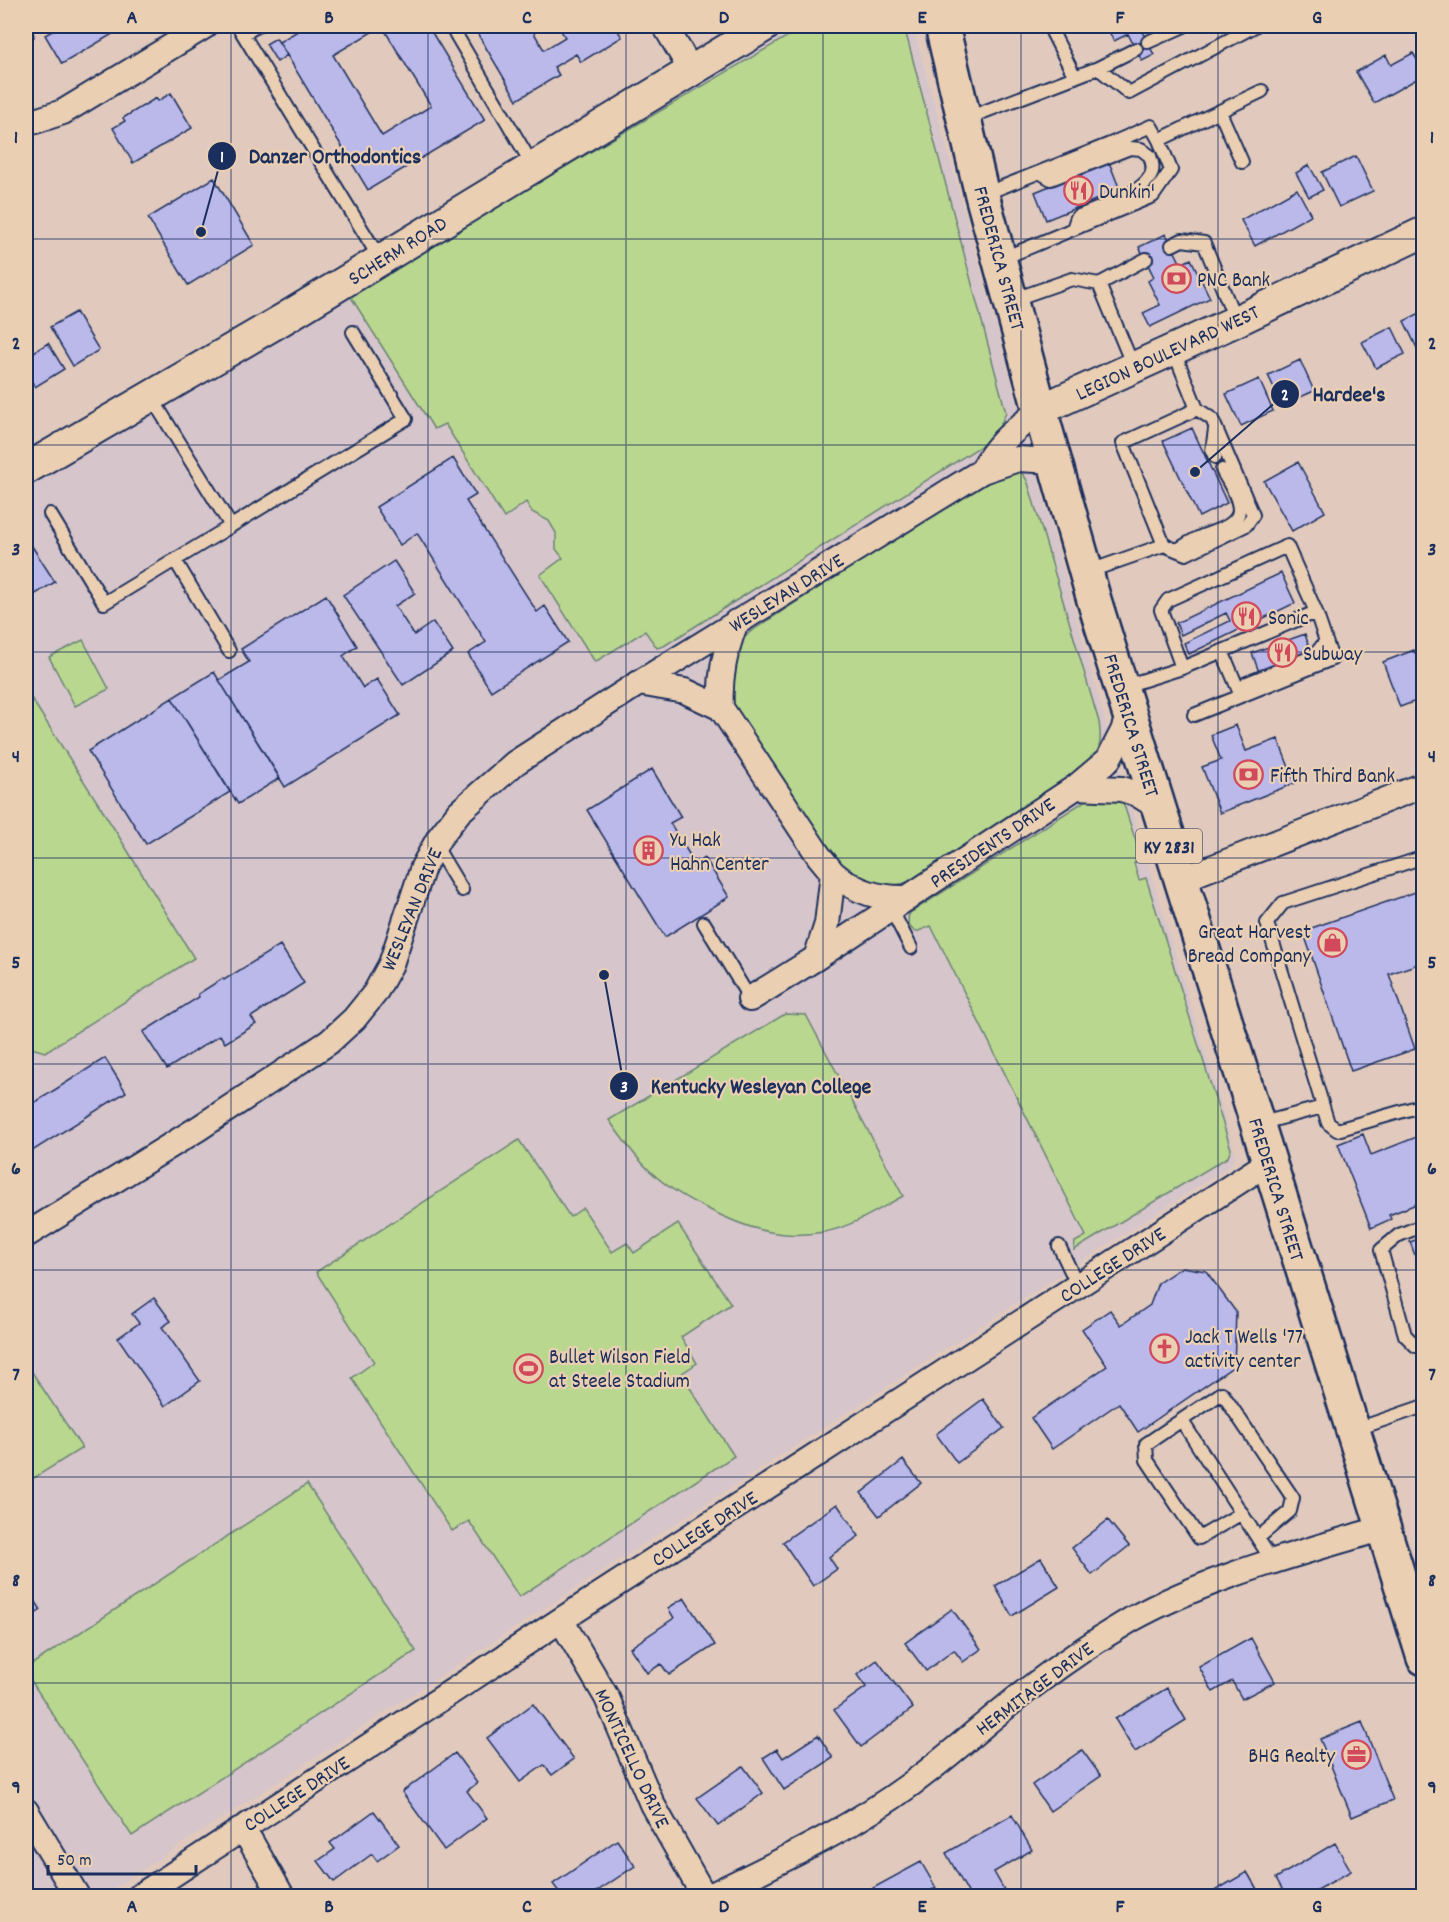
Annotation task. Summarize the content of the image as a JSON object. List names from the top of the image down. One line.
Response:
{"streets":{"main road":["FREDERICA STREET","KY 2831"],"street":["SCHERM ROAD","LEGION BOULEVARD WEST","WESLEYAN DRIVE","PRESIDENTS DRIVE","COLLEGE DRIVE","HERMITAGE DRIVE","MONTICELLO DRIVE"]},"crossings":[["FREDERICA STREET","LEGION BOULEVARD WEST"],["FREDERICA STREET","WESLEYAN DRIVE"],["FREDERICA STREET","PRESIDENTS DRIVE"],["FREDERICA STREET","COLLEGE DRIVE"],["FREDERICA STREET","HERMITAGE DRIVE"],["LEGION BOULEVARD WEST","WESLEYAN DRIVE"],["COLLEGE DRIVE","MONTICELLO DRIVE"]],"places":{"restaurant":["Dunkin'","Sonic","Subway"],"other":["Danzer Orthodontics","Hardee's","Kentucky Wesleyan College"],"bank":["PNC Bank","Fifth Third Bank"],"building":["Yu Hak Hahn Center"],"shop":["Great Harvest Bread Company"],"church":["Jack T Wells '77 activity center"],"sports":["Bullet Wilson Field at Steele Stadium"],"office":["BHG Realty"]},"scale_bar":"50 m","grid":{"columns":["A","B","C","D","E","F","G"],"rows":["1","2","3","4","5","6","7","8","9"]}}
